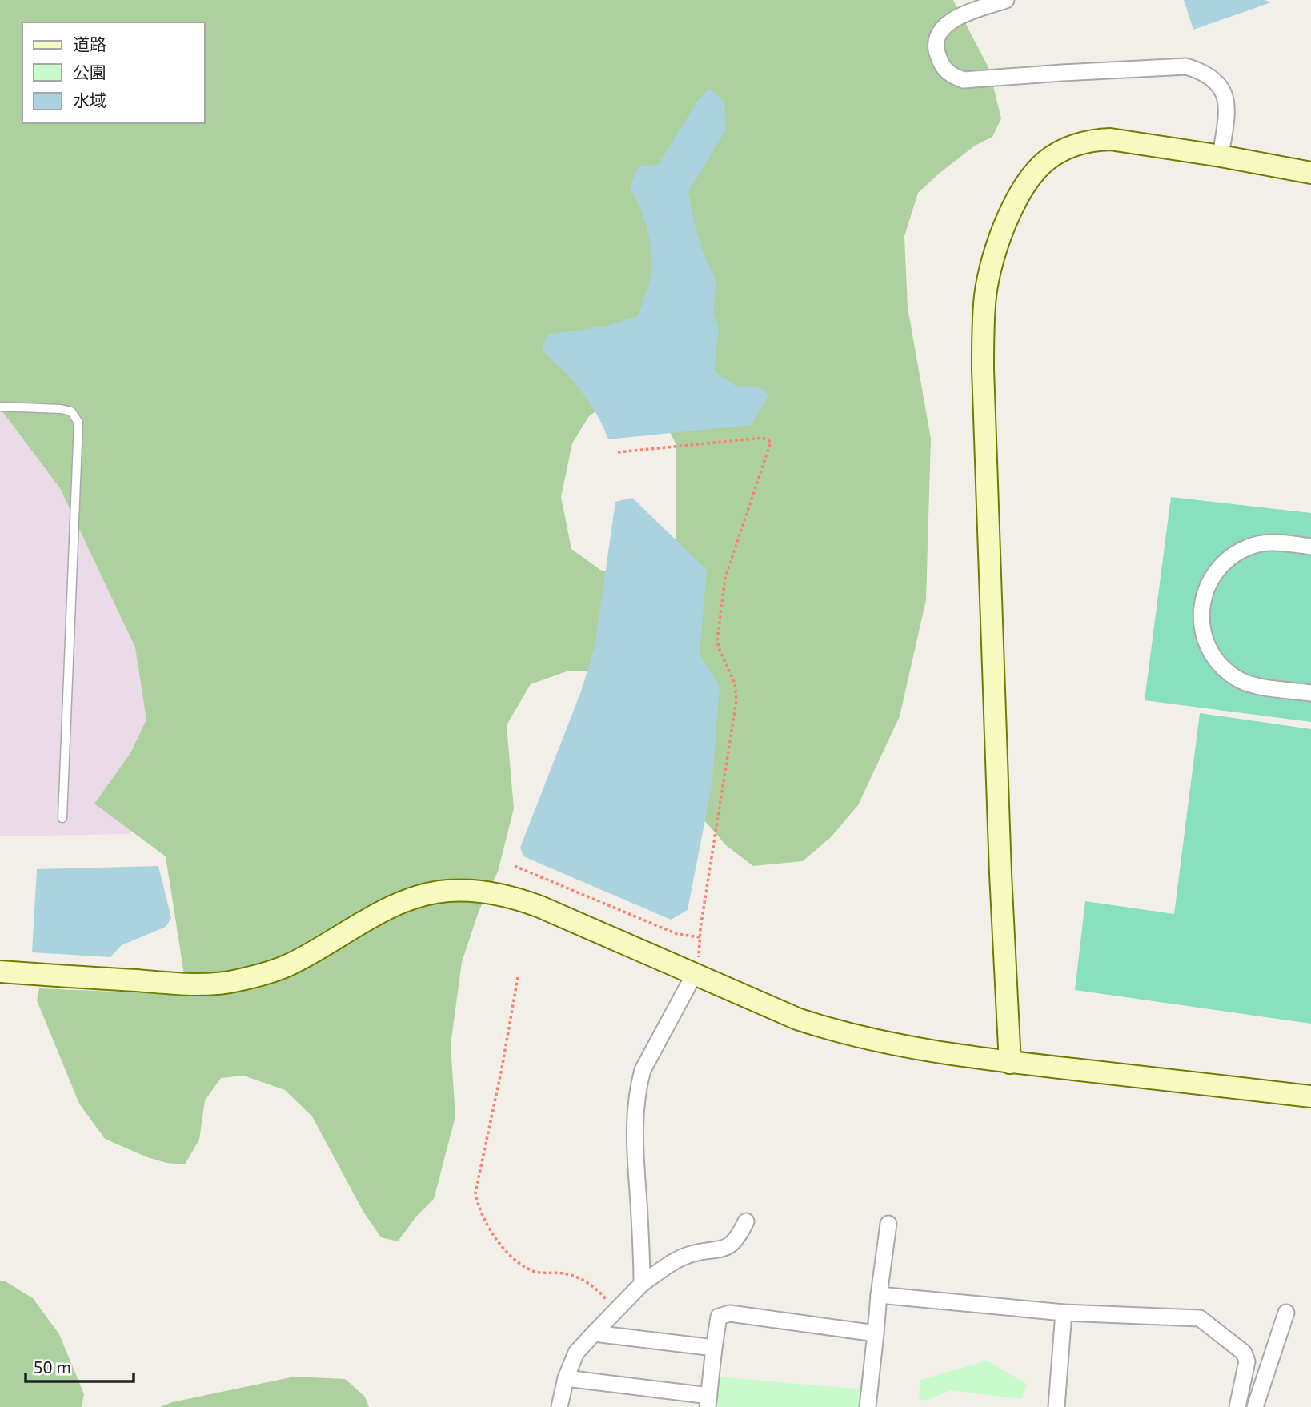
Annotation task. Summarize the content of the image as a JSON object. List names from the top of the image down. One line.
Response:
{"legend":["道路","公園","水域"],"scale_bar":"50 m"}
